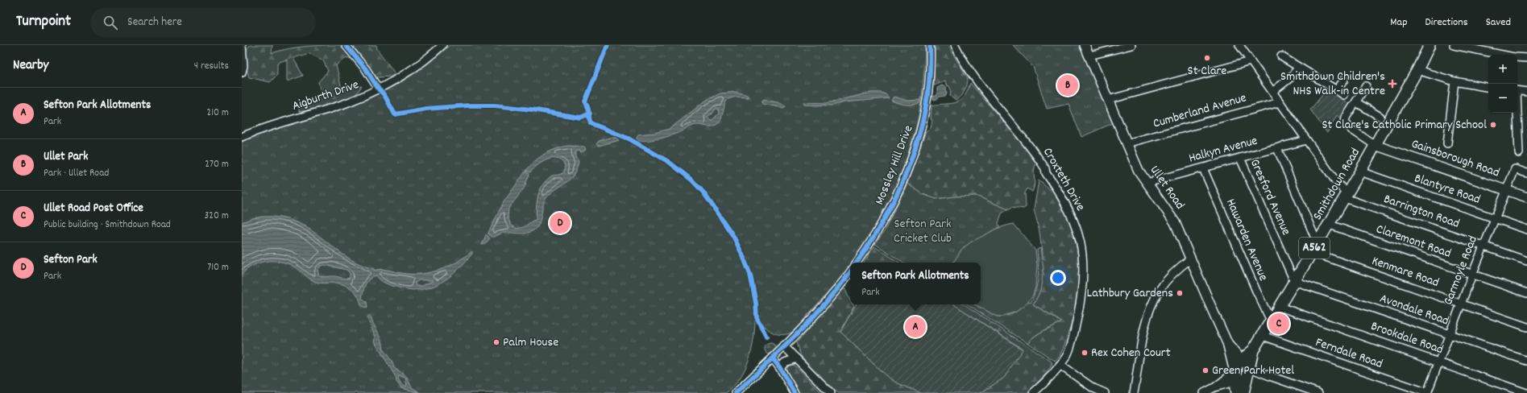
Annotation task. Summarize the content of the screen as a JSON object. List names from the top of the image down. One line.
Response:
{"streets":{"highway":["Smithdown Road","A562"],"main road":["Gainsborough Road","Ullet Road"],"street":["Aigburth Drive","Cumberland Avenue","Halkyn Avenue","Mossley Hill Drive","Croxteth Drive","Blantyre Road","Gresford Avenue","Barrington Road","Hawarden Avenue","Claremont Road","Garmoyle Road","Kenmare Road","Avondale Road","Brookdale Road","Ferndale Road"]},"crossings":[["Cumberland Avenue","Ullet Road"],["Halkyn Avenue","Ullet Road"],["Halkyn Avenue","Gresford Avenue"],["Halkyn Avenue","Hawarden Avenue"],["Gainsborough Road","Smithdown Road"],["Gainsborough Road","Garmoyle Road"],["Smithdown Road","Ullet Road"],["Smithdown Road","Blantyre Road"],["Smithdown Road","Gresford Avenue"],["Smithdown Road","Barrington Road"],["Smithdown Road","Hawarden Avenue"],["Smithdown Road","Claremont Road"],["Smithdown Road","Kenmare Road"],["Smithdown Road","Avondale Road"],["Smithdown Road","Brookdale Road"],["Smithdown Road","Ferndale Road"],["Blantyre Road","Garmoyle Road"],["Gresford Avenue","Avondale Road"],["Barrington Road","Garmoyle Road"],["Claremont Road","Garmoyle Road"],["Garmoyle Road","Kenmare Road"],["Garmoyle Road","Avondale Road"],["Garmoyle Road","Brookdale Road"],["Garmoyle Road","Ferndale Road"]],"parks":["Sefton Park Cricket Club"],"places":{"other":["St Clare","St Clare's Catholic Primary School","Lathbury Gardens","Palm House","Rex Cohen Court","Green Park Hotel"],"health":["Smithdown Children's NHS Walk-in Centre"]},"page":{"header":"Turnpoint","search":"Search here","nav":["Map","Directions","Saved"],"heading":["Nearby","4 results"],"map_buttons":["+","−"],"pins":["B","D","C","A"],"list":[{"mark":"A","name":"Sefton Park Allotments","note":"Park","value":"210 m"},{"mark":"B","name":"Ullet Park","note":"Park · Ullet Road","value":"270 m"},{"mark":"C","name":"Ullet Road Post Office","note":"Public building · Smithdown Road","value":"320 m"},{"mark":"D","name":"Sefton Park","note":"Park","value":"710 m"}],"popup":["Sefton Park Allotments","Park"]}}
